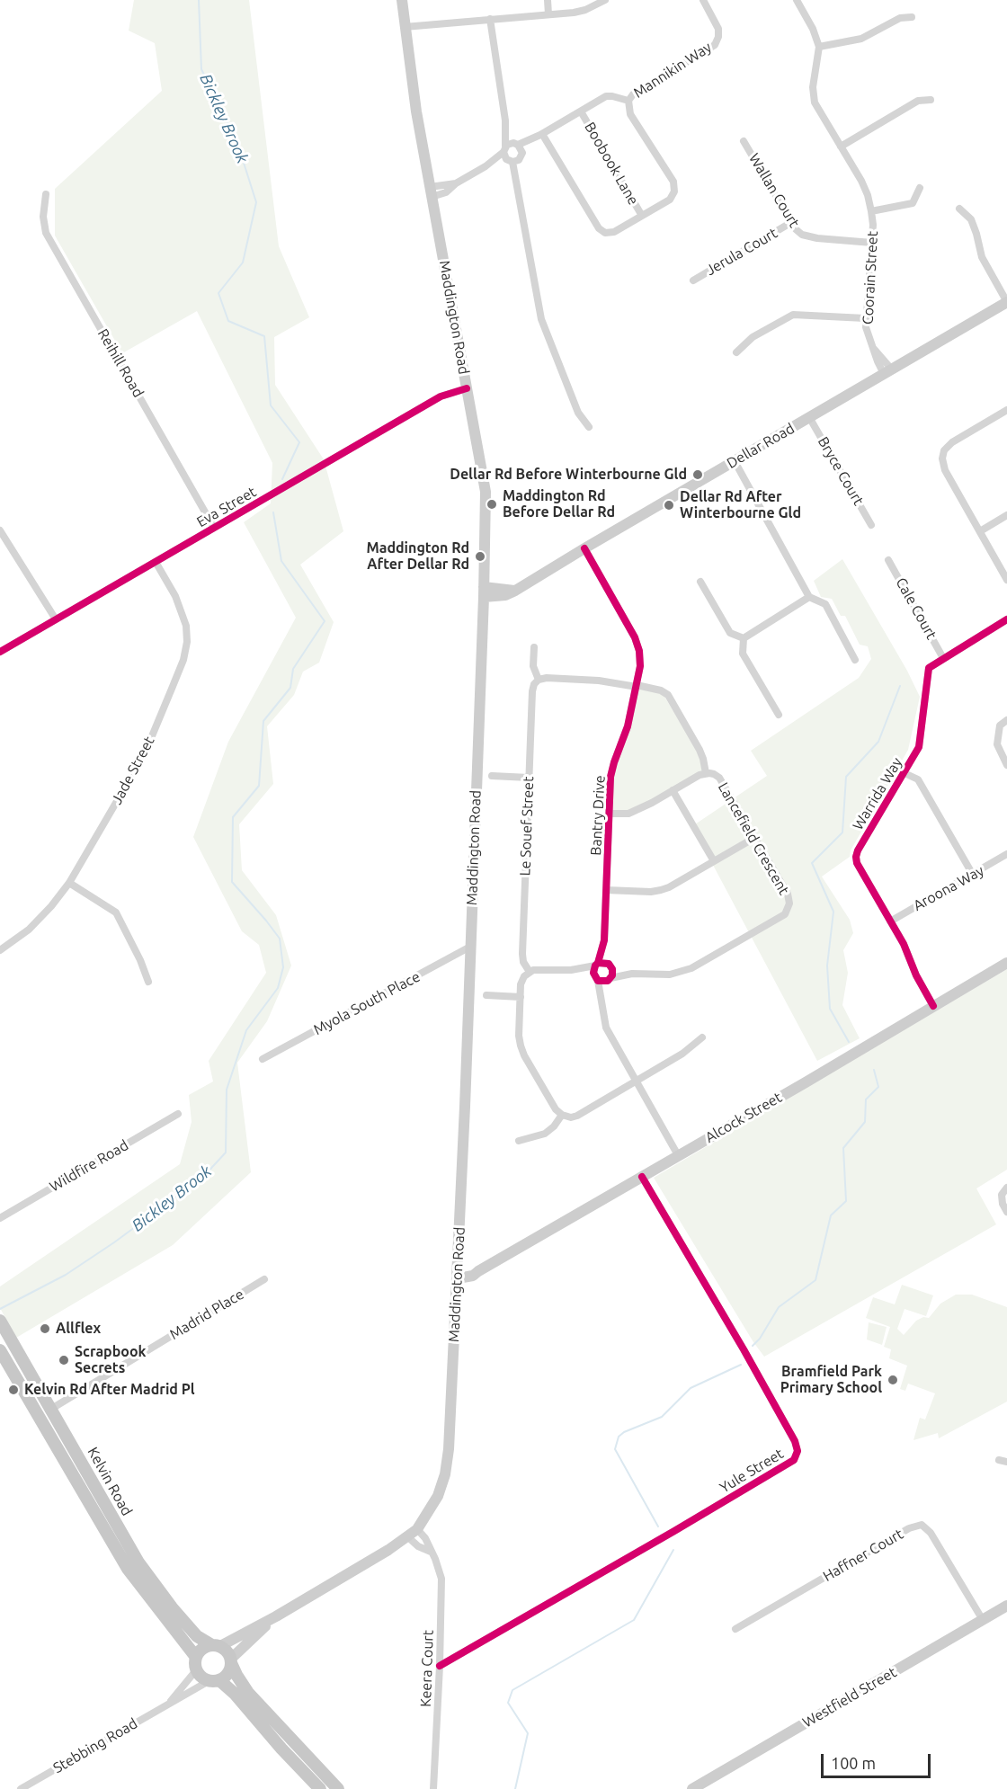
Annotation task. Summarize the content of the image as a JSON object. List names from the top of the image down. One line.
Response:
{"streets":{"main road":["Maddington Road","Dellar Road","Alcock Street","Kelvin Road","Westfield Street"],"street":["Mannikin Way","Boobook Lane","Wallan Court","Jerula Court","Coorain Street","Reihill Road","Bryce Court","Eva Street","Cale Court","Jade Street","Warrida Way","Bantry Drive","Le Souef Street","Lancefield Crescent","Aroona Way","Myola South Place","Wildfire Road","Madrid Place","Yule Street","Haffner Court","Keera Court","Stebbing Road"]},"crossings":[["Mannikin Way","Boobook Lane"],["Wallan Court","Jerula Court"],["Wallan Court","Coorain Street"],["Coorain Street","Dellar Road"],["Maddington Road","Dellar Road"],["Maddington Road","Eva Street"],["Maddington Road","Myola South Place"],["Maddington Road","Alcock Street"],["Maddington Road","Kelvin Road"],["Maddington Road","Keera Court"],["Maddington Road","Stebbing Road"],["Reihill Road","Eva Street"],["Dellar Road","Bryce Court"],["Dellar Road","Bantry Drive"],["Eva Street","Jade Street"],["Cale Court","Warrida Way"],["Warrida Way","Aroona Way"],["Warrida Way","Alcock Street"],["Bantry Drive","Lancefield Crescent"],["Alcock Street","Yule Street"],["Madrid Place","Kelvin Road"],["Yule Street","Keera Court"],["Kelvin Road","Stebbing Road"],["Haffner Court","Westfield Street"]],"water":["Bickley Brook"],"places":["Dellar Rd Before Winterbourne Gld","Maddington Rd Before Dellar Rd","Dellar Rd After Winterbourne Gld","Maddington Rd After Dellar Rd","Allflex","Scrapbook Secrets","Bramfield Park Primary School","Kelvin Rd After Madrid Pl"],"scale_bar":"100 m"}
